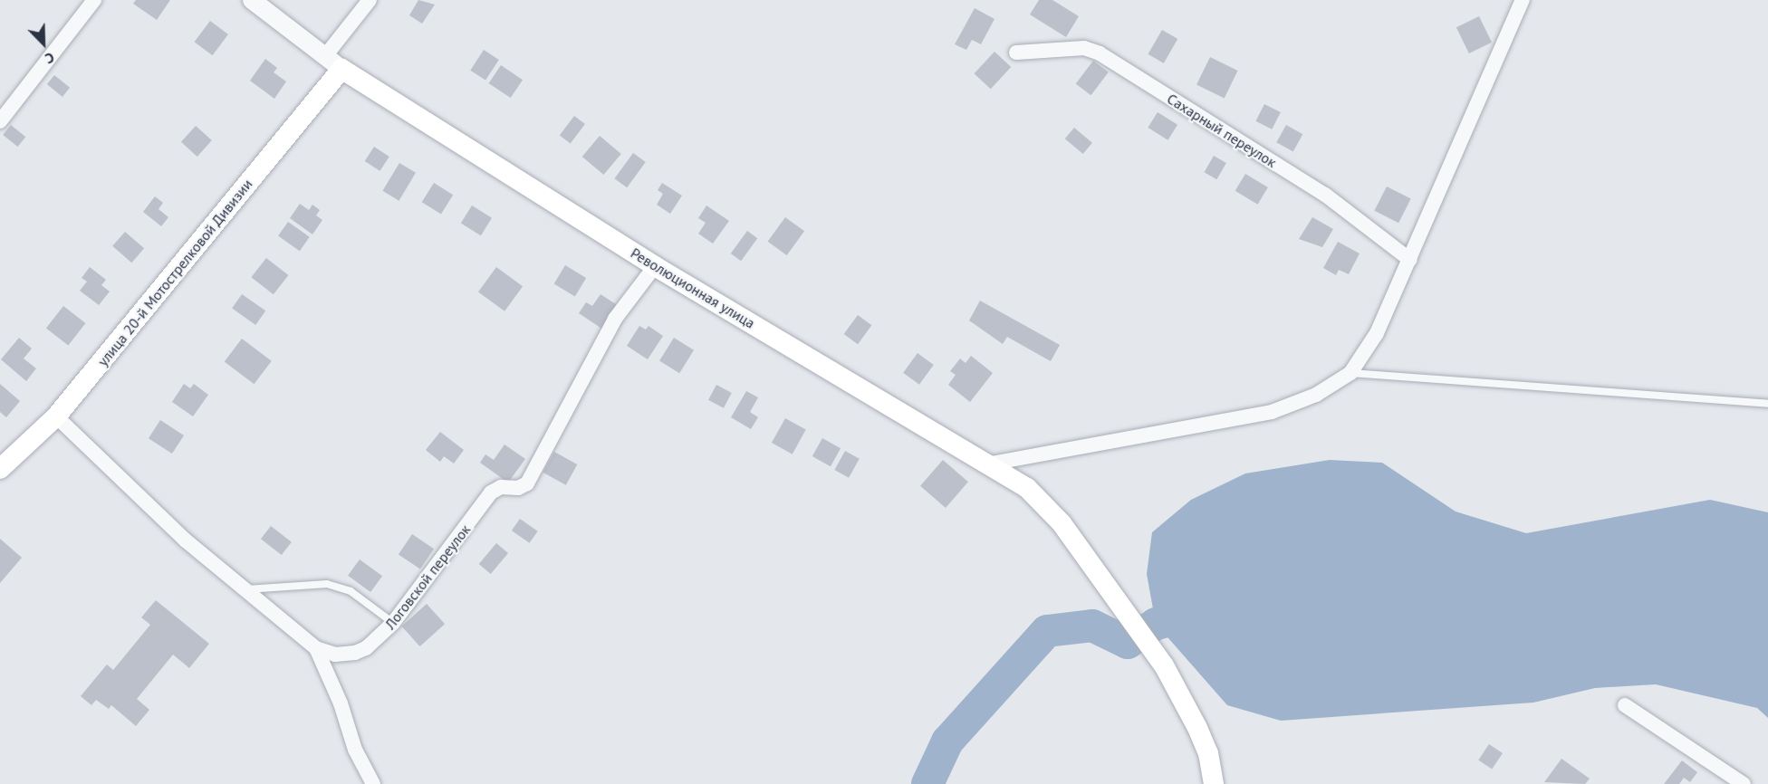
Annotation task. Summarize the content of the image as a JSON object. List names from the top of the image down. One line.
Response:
{"streets":{"main road":["улица 20-й Мотострелковой Дивизии","Революционная улица"],"street":["Сахарный переулок","Логовской переулок"]},"crossings":[["улица 20-й Мотострелковой Дивизии","Революционная улица"],["улица 20-й Мотострелковой Дивизии","Логовской переулок"],["Революционная улица","Логовской переулок"]],"north":"bottom right"}
